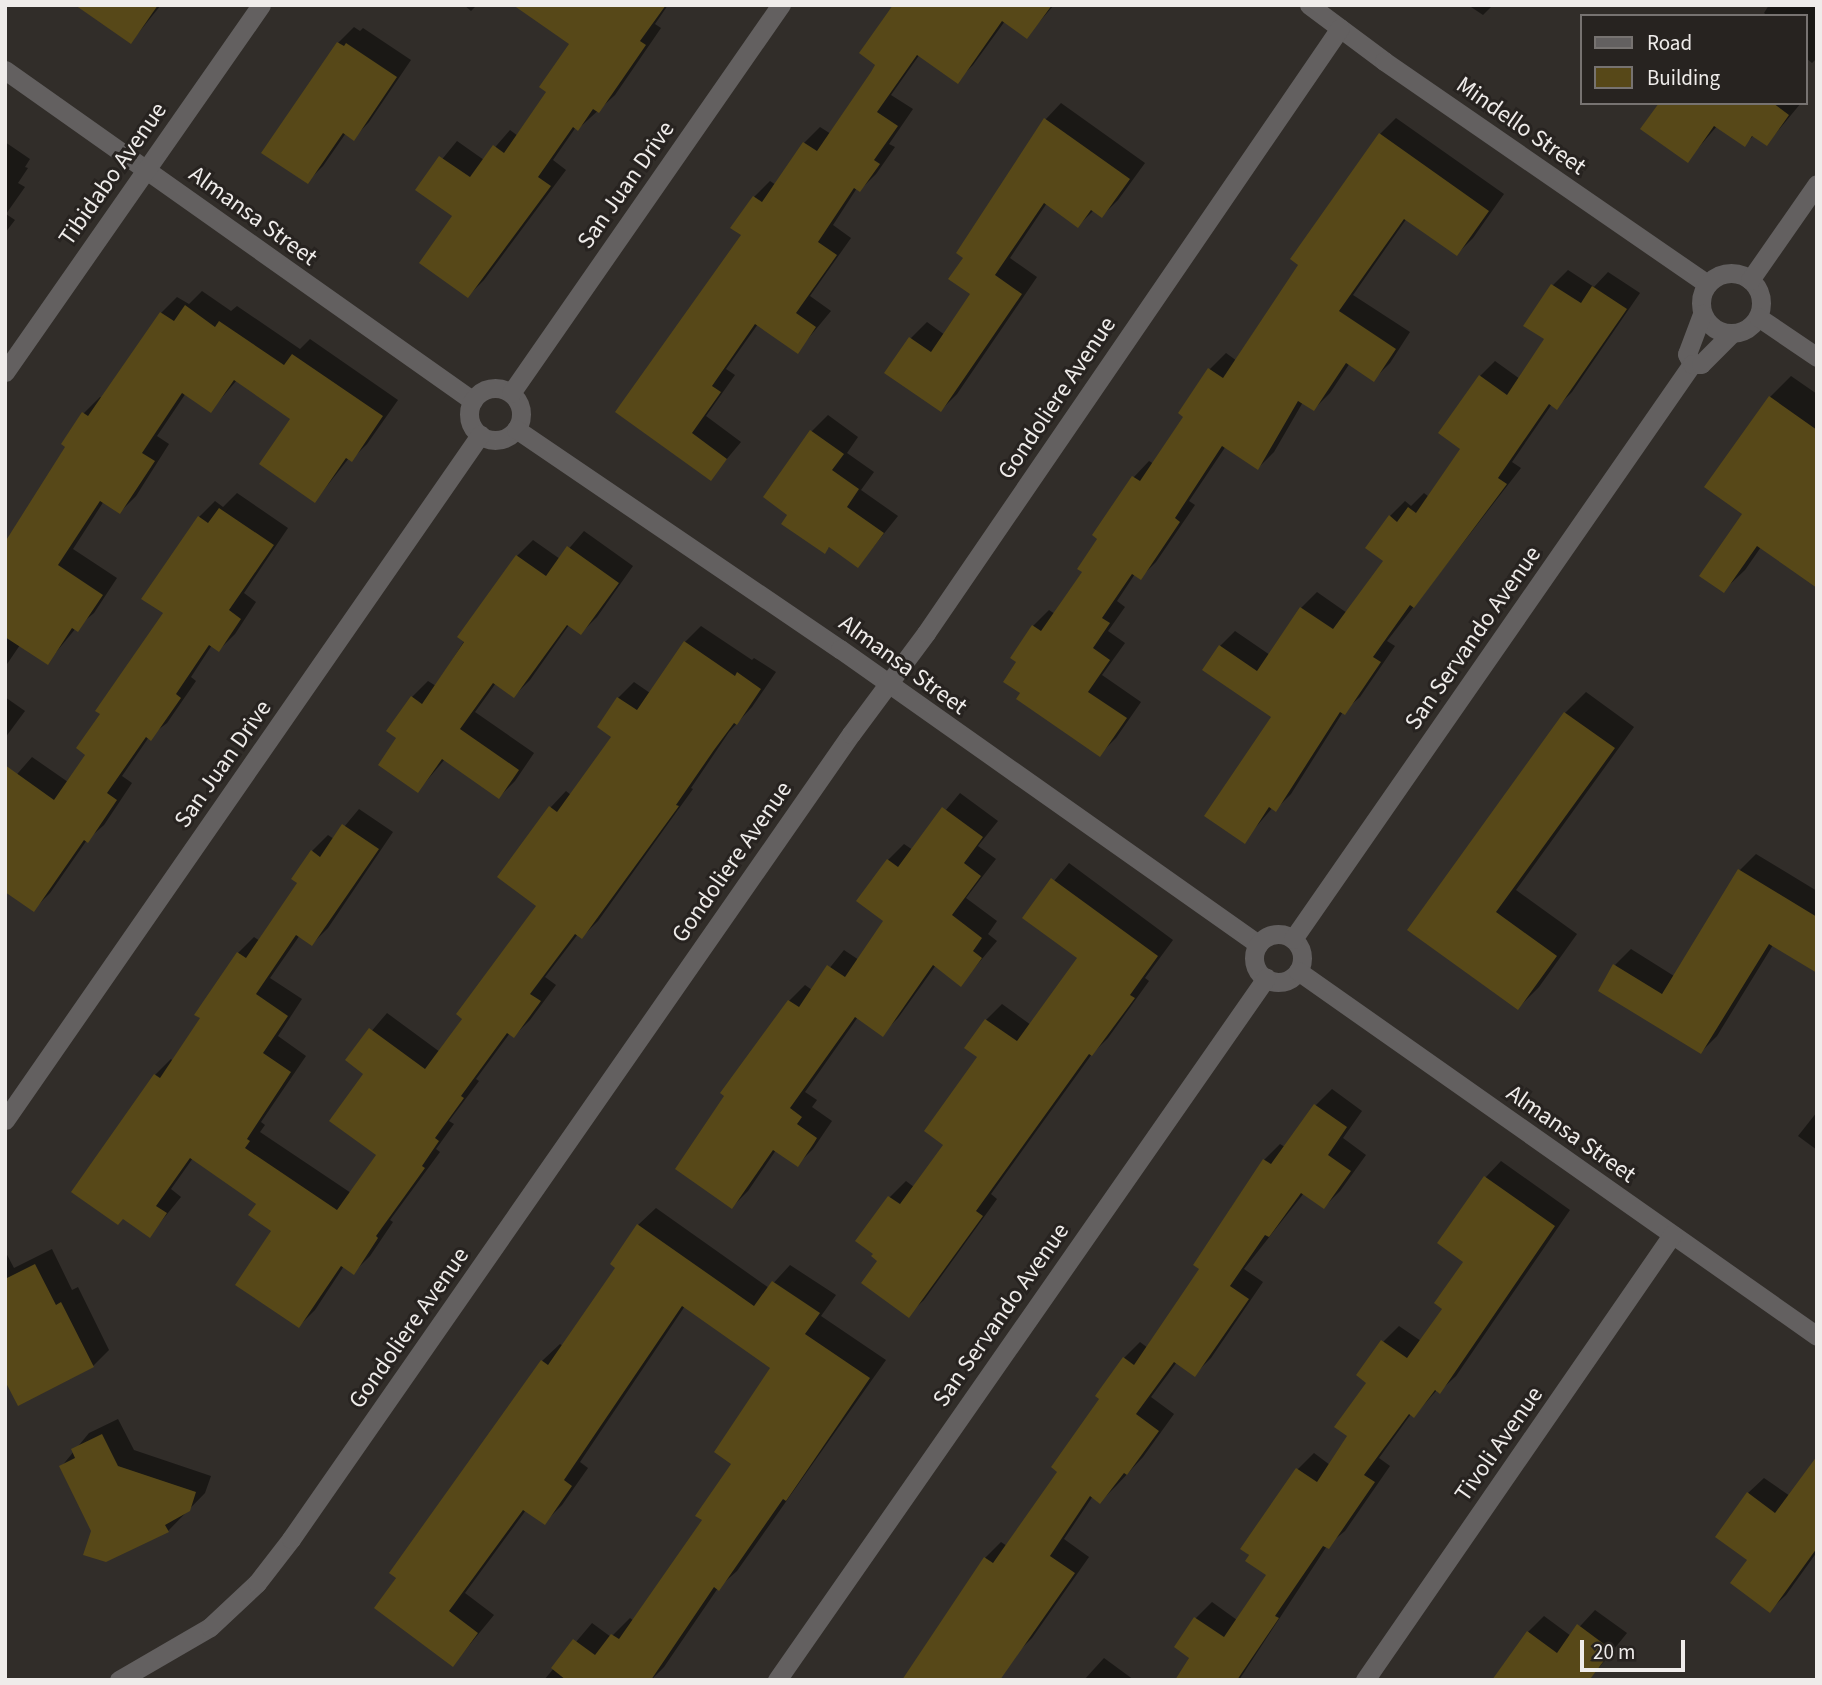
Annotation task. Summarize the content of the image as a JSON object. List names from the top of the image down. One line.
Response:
{"streets":{"street":["Mindello Street","Tibidabo Avenue","San Juan Drive","Almansa Street","Gondoliere Avenue","San Servando Avenue","Tivoli Avenue"]},"crossings":[["Mindello Street","Gondoliere Avenue"],["Mindello Street","San Servando Avenue"],["Tibidabo Avenue","Almansa Street"],["San Juan Drive","Almansa Street"],["Almansa Street","Gondoliere Avenue"],["Almansa Street","San Servando Avenue"],["Almansa Street","Tivoli Avenue"]],"legend":["Road","Building"],"scale_bar":"20 m"}
